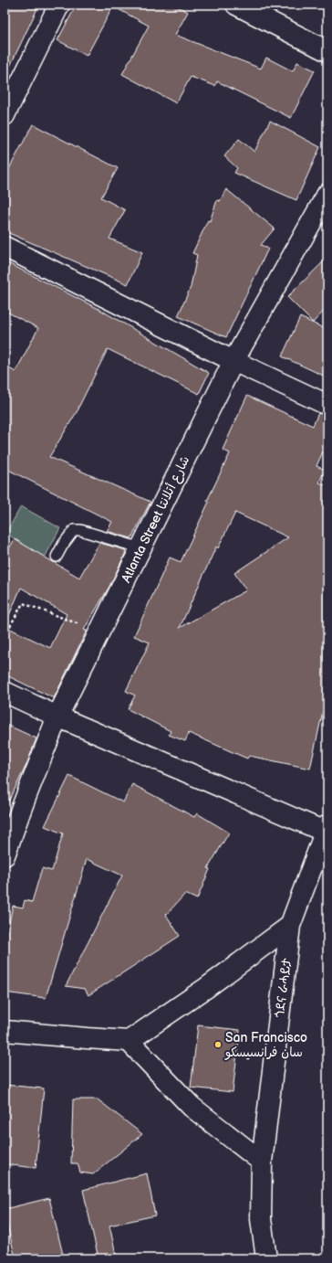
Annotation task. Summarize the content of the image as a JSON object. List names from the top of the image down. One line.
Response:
{"streets":{"street":["Atlanta Street شارع أتلانتا","ጎደና ራሓይታ"]},"places":["San Francisco سان فرانسيسكو"]}
